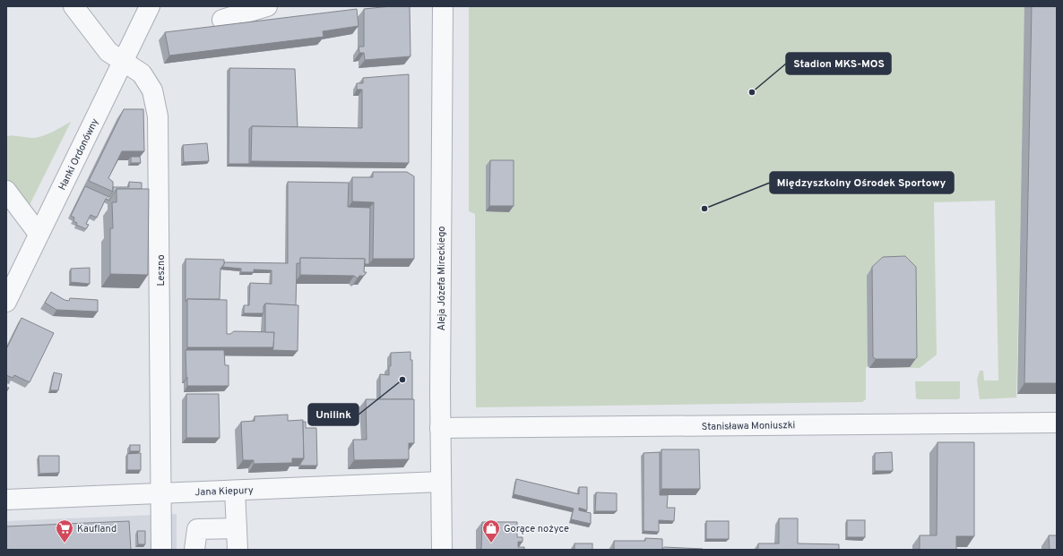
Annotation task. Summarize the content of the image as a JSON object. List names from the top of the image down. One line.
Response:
{"streets":{"street":["Hanki Ordonówny","Leszno","Aleja Józefa Mireckiego","Stanisława Moniuszki","Jana Kiepury"]},"crossings":[["Hanki Ordonówny","Leszno"],["Leszno","Jana Kiepury"],["Aleja Józefa Mireckiego","Stanisława Moniuszki"],["Aleja Józefa Mireckiego","Jana Kiepury"]],"places":{"other":["Stadion MKS-MOS","Międzyszkolny Ośrodek Sportowy","Unilink"],"supermarket":["Kaufland"],"shop":["Gorące nożyce"]}}
